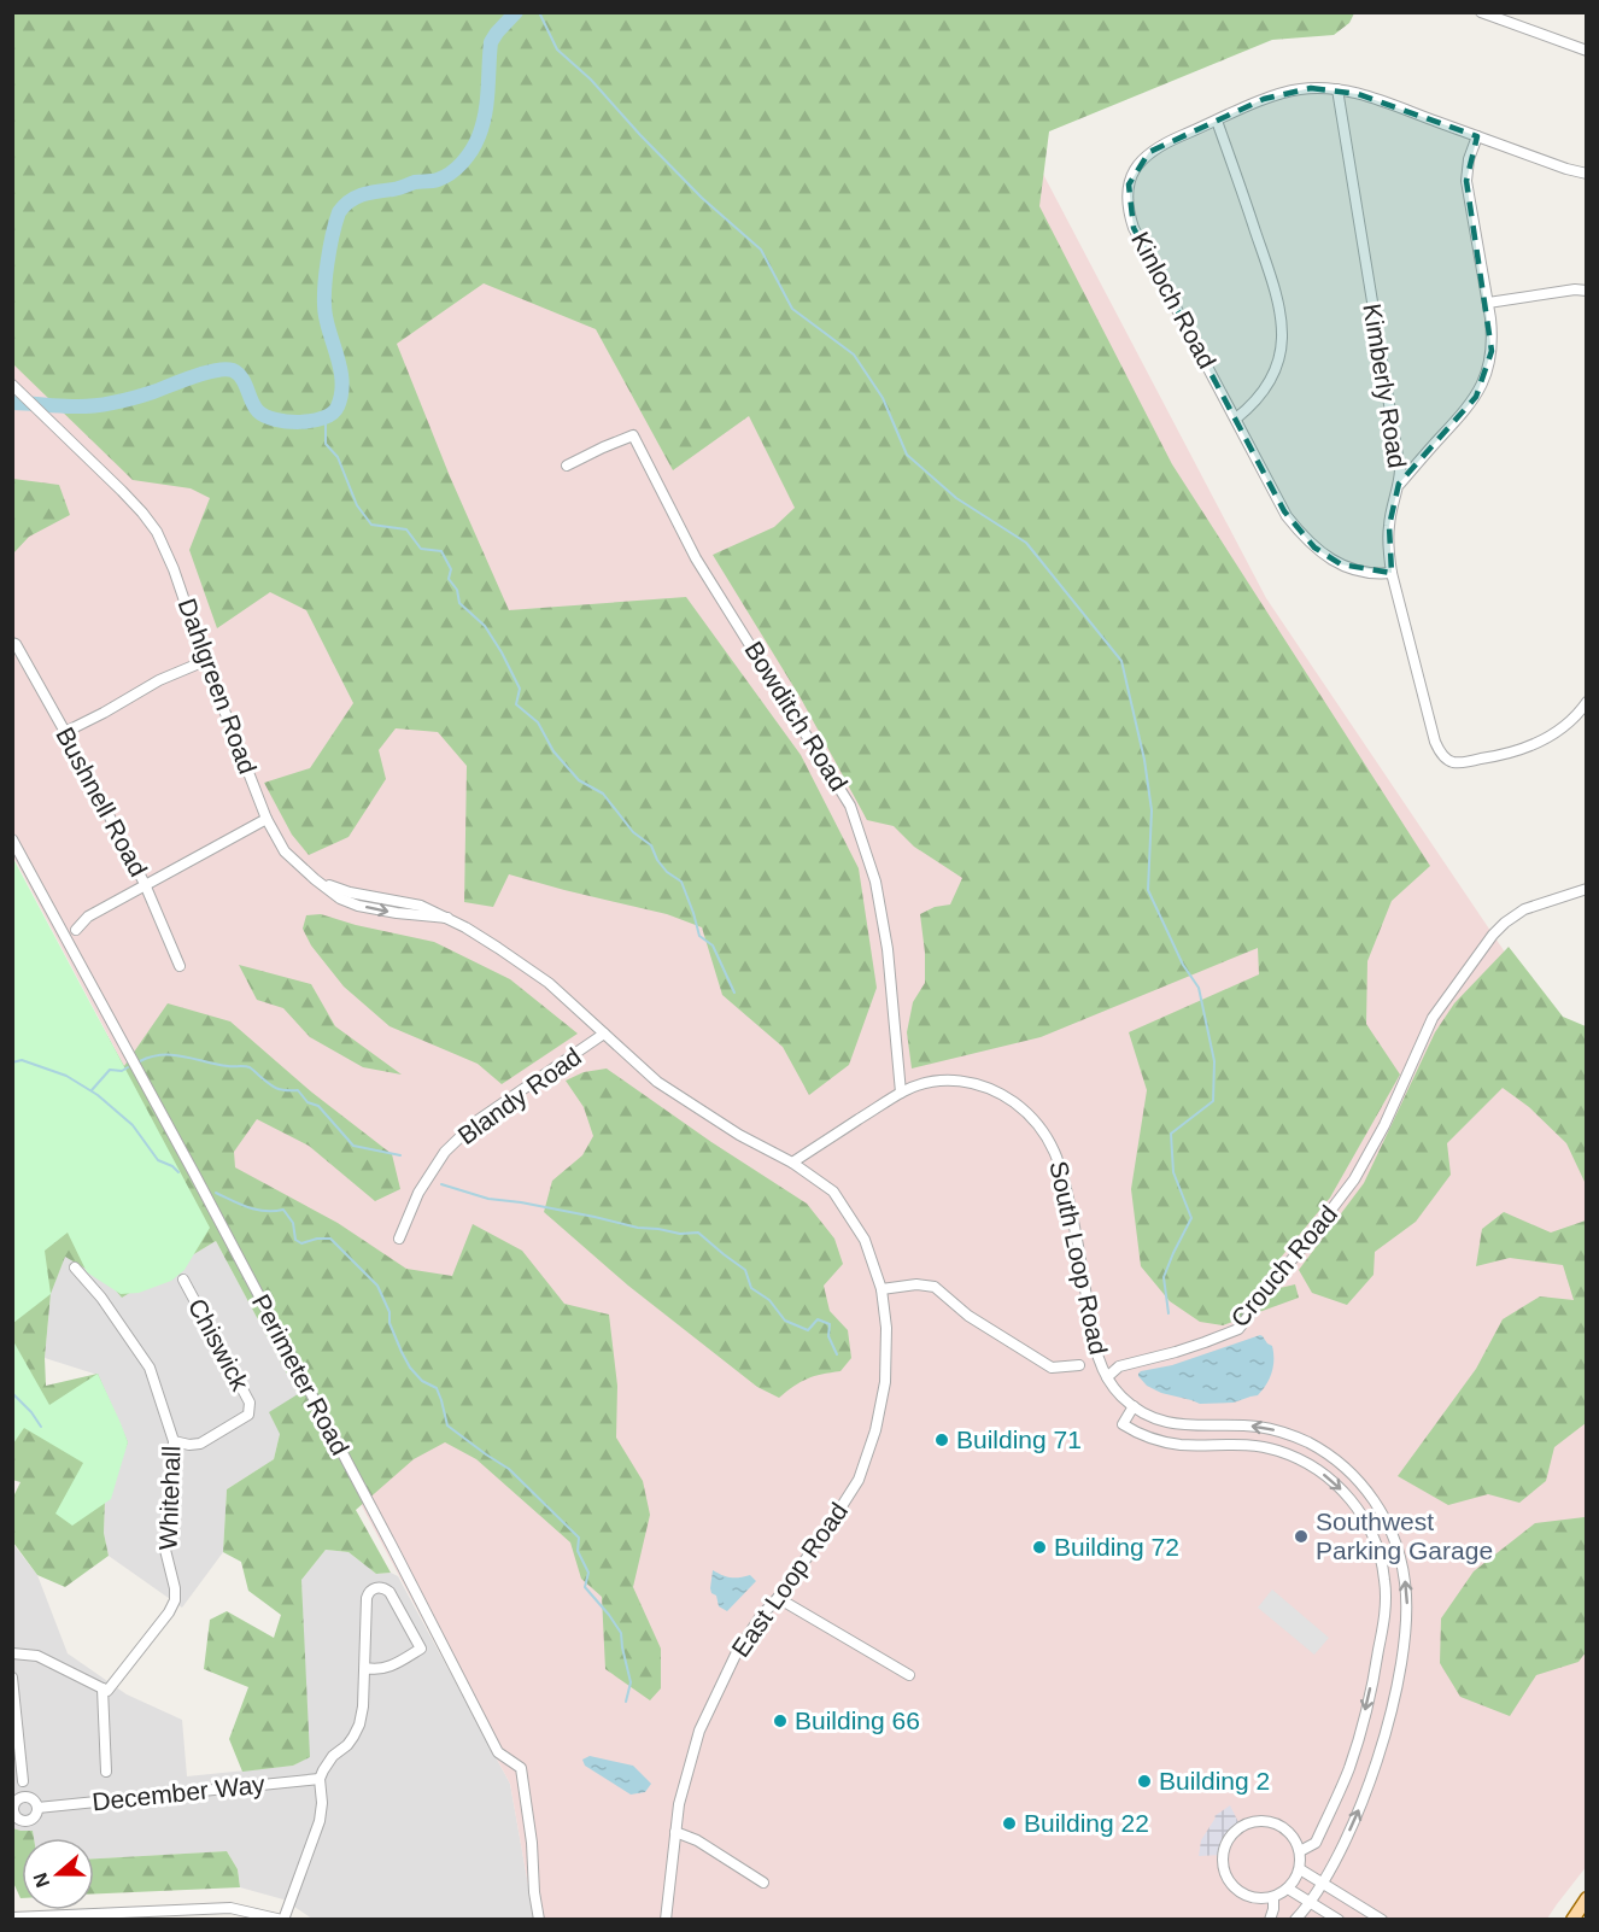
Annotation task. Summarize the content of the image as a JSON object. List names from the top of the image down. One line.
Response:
{"streets":{"street":["Kinloch Road","Kimberly Road","Dahlgreen Road","Bowditch Road","Bushnell Road","Blandy Road","South Loop Road","Crouch Road","Chiswick","Perimeter Road","Whitehall","East Loop Road","December Way"]},"crossings":[["Kinloch Road","Kimberly Road"],["Dahlgreen Road","Blandy Road"],["Dahlgreen Road","East Loop Road"],["Bowditch Road","South Loop Road"],["South Loop Road","Crouch Road"],["Chiswick","Whitehall"]],"places":["Building 71","Southwest Parking Garage","Building 72","Building 66","Building 2","Building 22"],"north":"left"}
